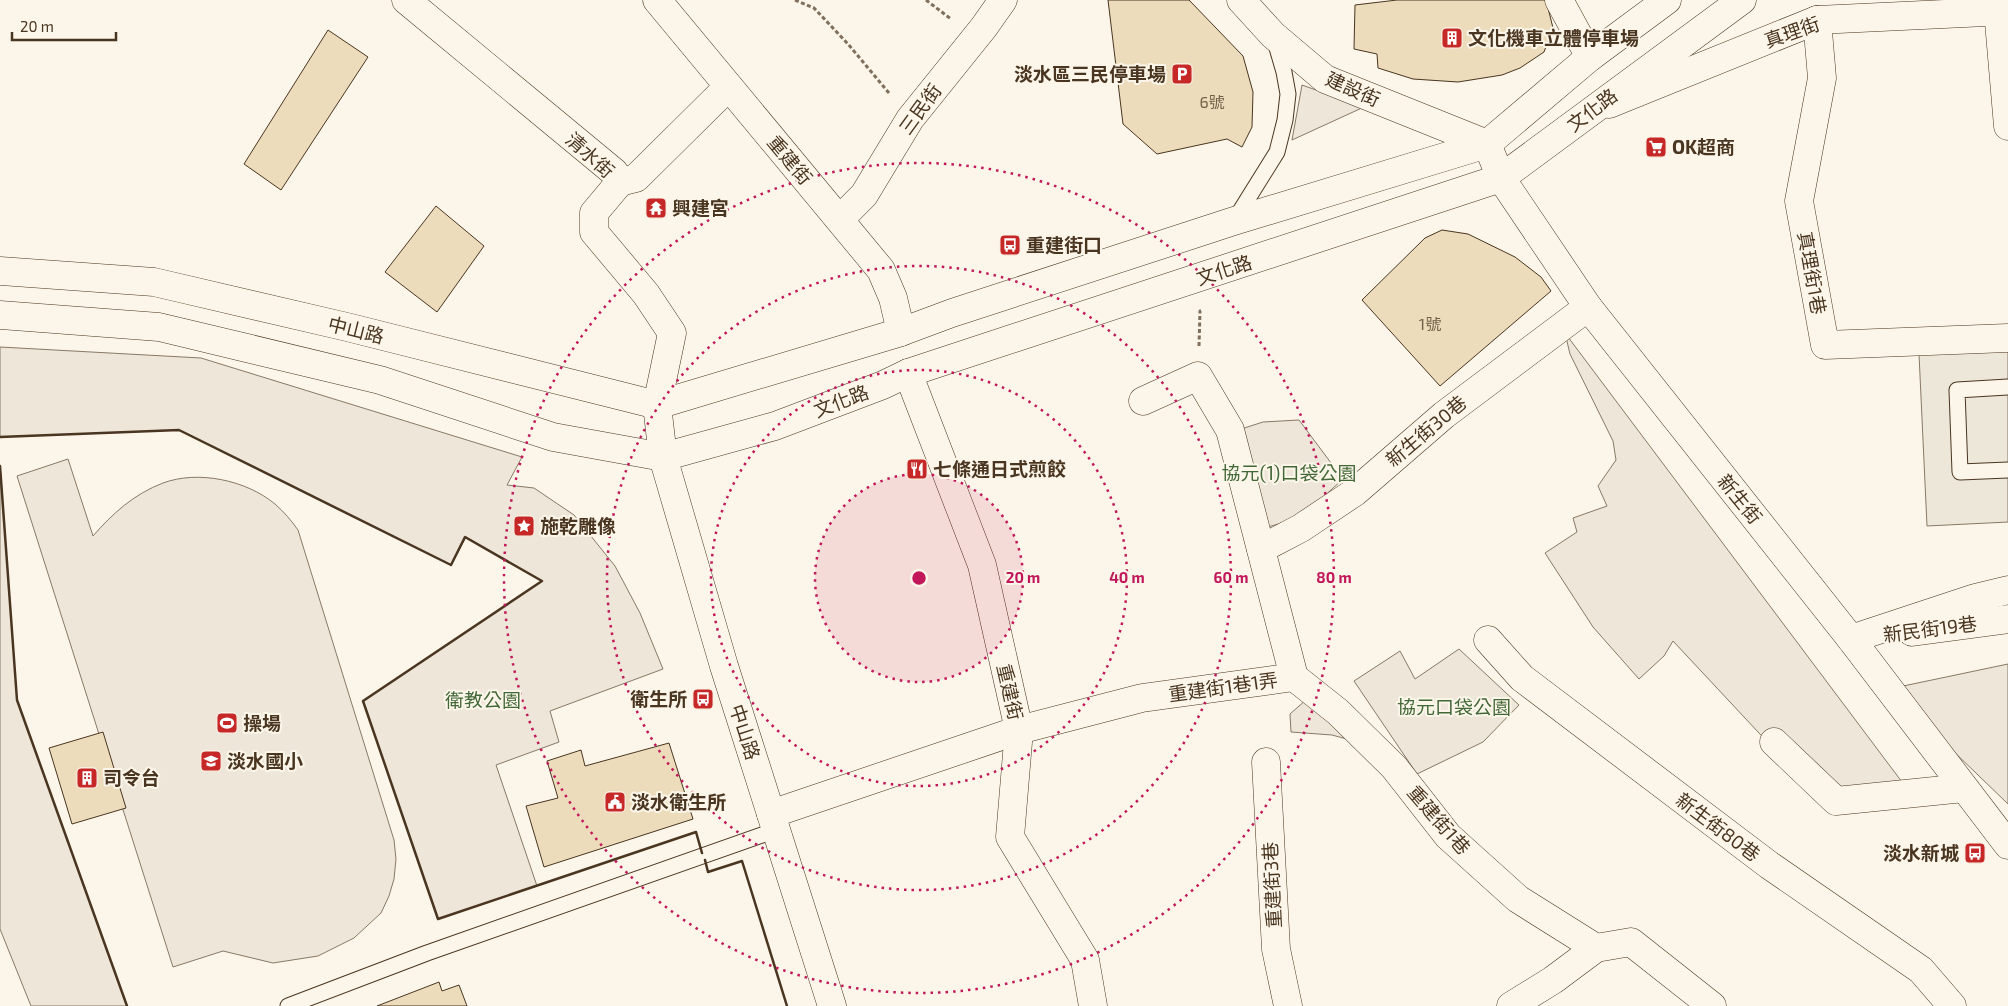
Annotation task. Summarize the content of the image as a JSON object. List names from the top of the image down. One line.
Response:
{"streets":{"street":["真理街","建設街","三民街","文化路","清水街","重建街","真理街1巷","中山路","新生街30巷","新生街","新民街19巷","重建街1巷1弄","重建街1巷","新生街80巷","重建街3巷"]},"crossings":[["真理街","文化路"],["真理街","真理街1巷"],["建設街","新生街"],["三民街","重建街"],["文化路","重建街"],["文化路","中山路"],["文化路","新生街"],["清水街","中山路"],["重建街","重建街1巷1弄"],["中山路","重建街1巷1弄"],["新生街30巷","新生街"],["新生街30巷","重建街1巷1弄"],["新生街","新民街19巷"],["重建街1巷1弄","重建街1巷"]],"parks":["協元(1)口袋公園","衛教公園","協元口袋公園"],"places":{"building":["文化機車立體停車場","司令台"],"parking":["淡水區三民停車場"],"supermarket":["OK超商"],"temple":["興建宮"],"bus stop":["重建街口","衛生所","淡水新城"],"restaurant":["七條通日式煎餃"],"place":["施乾雕像"],"sports":["操場"],"school or university":["淡水國小"],"public building":["淡水衛生所"]},"house_numbers":["6號","1號"],"scale_bar":"20 m","rings":["20 m","40 m","60 m","80 m"]}
